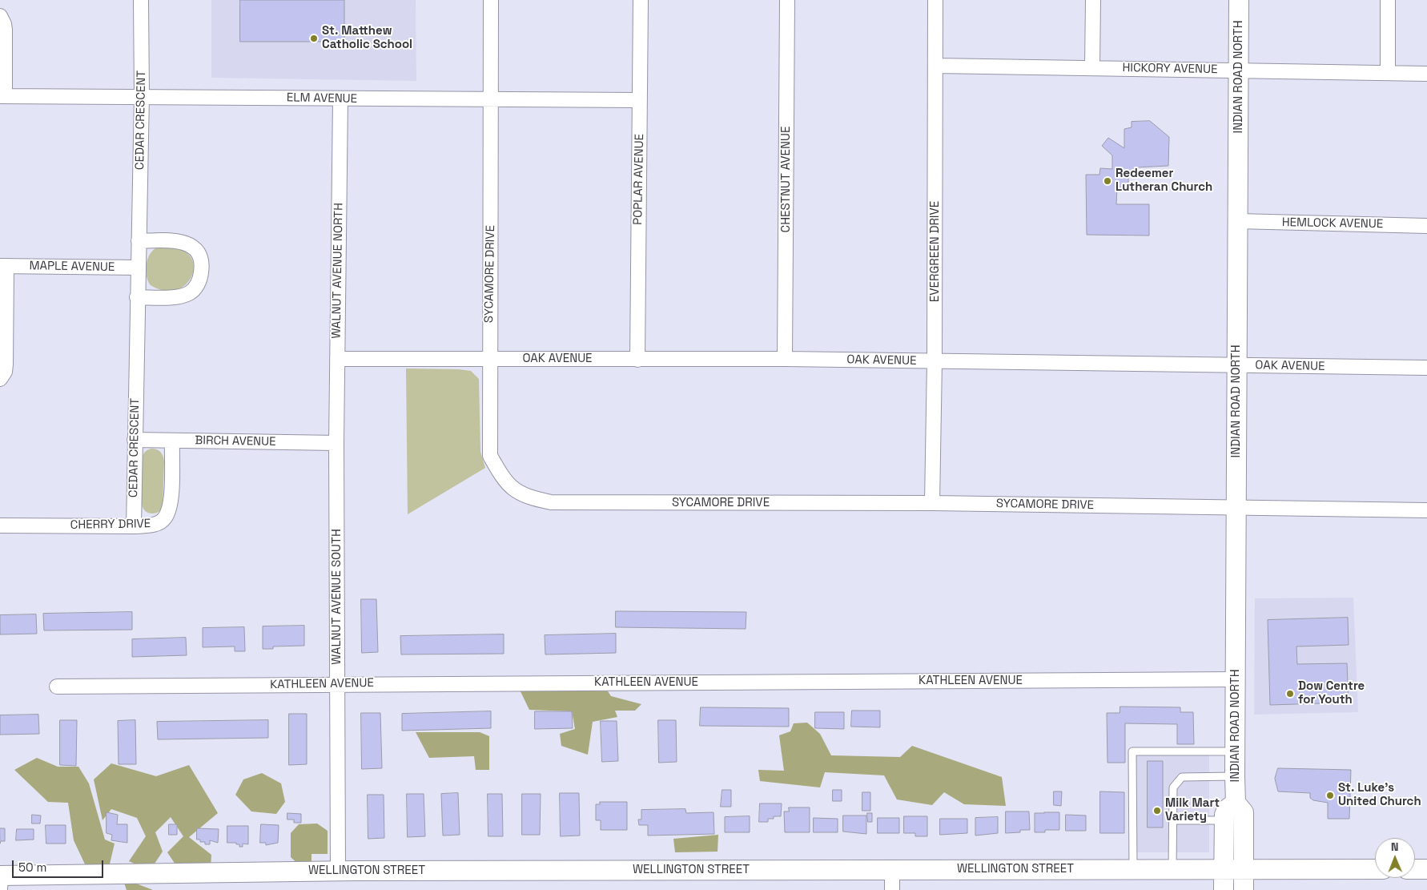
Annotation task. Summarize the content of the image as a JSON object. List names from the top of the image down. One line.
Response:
{"streets":{"main road":["INDIAN ROAD NORTH","WELLINGTON STREET"],"street":["HICKORY AVENUE","ELM AVENUE","CEDAR CRESCENT","POPLAR AVENUE","CHESTNUT AVENUE","HEMLOCK AVENUE","EVERGREEN DRIVE","MAPLE AVENUE","WALNUT AVENUE NORTH","SYCAMORE DRIVE","OAK AVENUE","BIRCH AVENUE","CHERRY DRIVE","WALNUT AVENUE SOUTH","KATHLEEN AVENUE"]},"crossings":[["HICKORY AVENUE","INDIAN ROAD NORTH"],["HICKORY AVENUE","EVERGREEN DRIVE"],["INDIAN ROAD NORTH","HEMLOCK AVENUE"],["INDIAN ROAD NORTH","SYCAMORE DRIVE"],["INDIAN ROAD NORTH","OAK AVENUE"],["INDIAN ROAD NORTH","KATHLEEN AVENUE"],["INDIAN ROAD NORTH","WELLINGTON STREET"],["ELM AVENUE","CEDAR CRESCENT"],["ELM AVENUE","POPLAR AVENUE"],["ELM AVENUE","WALNUT AVENUE NORTH"],["ELM AVENUE","SYCAMORE DRIVE"],["CEDAR CRESCENT","MAPLE AVENUE"],["CEDAR CRESCENT","BIRCH AVENUE"],["CEDAR CRESCENT","CHERRY DRIVE"],["POPLAR AVENUE","OAK AVENUE"],["CHESTNUT AVENUE","OAK AVENUE"],["EVERGREEN DRIVE","SYCAMORE DRIVE"],["EVERGREEN DRIVE","OAK AVENUE"],["WALNUT AVENUE NORTH","OAK AVENUE"],["WALNUT AVENUE NORTH","BIRCH AVENUE"],["WALNUT AVENUE NORTH","WALNUT AVENUE SOUTH"],["SYCAMORE DRIVE","OAK AVENUE"],["BIRCH AVENUE","CHERRY DRIVE"],["BIRCH AVENUE","WALNUT AVENUE SOUTH"],["WALNUT AVENUE SOUTH","KATHLEEN AVENUE"],["WALNUT AVENUE SOUTH","WELLINGTON STREET"]],"places":["St. Matthew Catholic School","Redeemer Lutheran Church","Dow Centre for Youth","St. Luke's United Church","Milk Mart Variety"],"scale_bar":"50 m","north":"top"}
